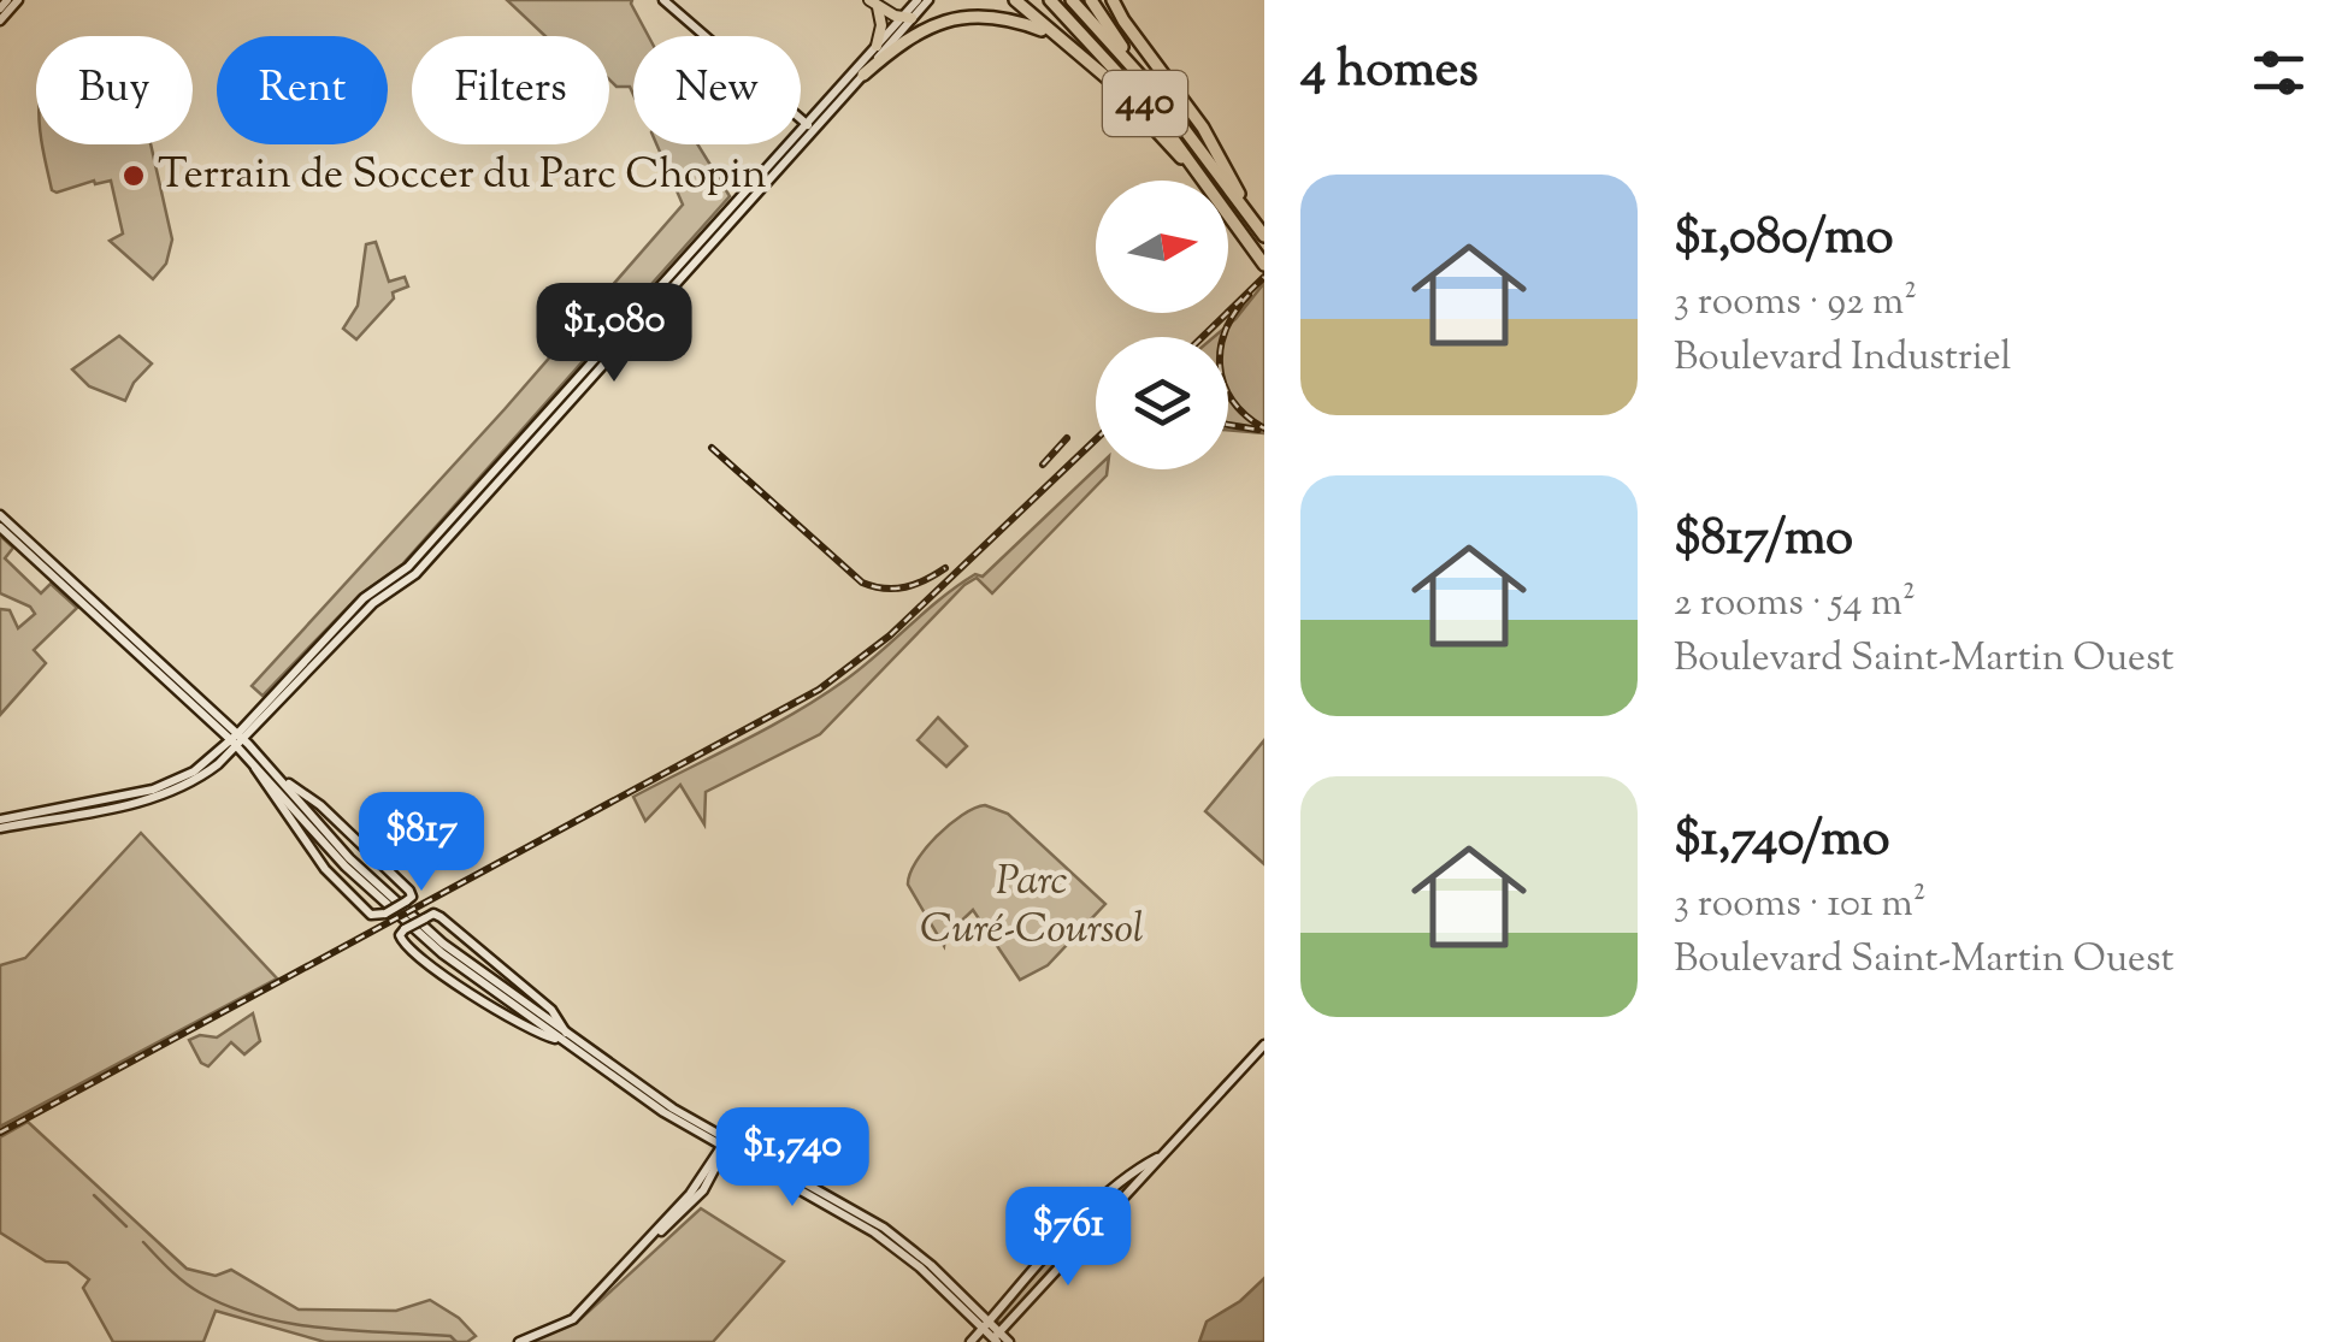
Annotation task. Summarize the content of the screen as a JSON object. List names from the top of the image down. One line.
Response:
{"streets":{"highway":["440"]},"parks":["Parc Curé-Coursol"],"places":["Terrain de Soccer du Parc Chopin"],"north":"right","page":{"heading":"4 homes","chip":["Buy","Rent","Filters","New"],"list":[{"name":"$1,080/mo","note":"3 rooms · 92 m² · Boulevard Industriel"},{"name":"$817/mo","note":"2 rooms · 54 m² · Boulevard Saint-Martin Ouest"},{"name":"$1,740/mo","note":"3 rooms · 101 m² · Boulevard Saint-Martin Ouest"}],"price":["$1,080","$817","$1,740","$761"]}}
